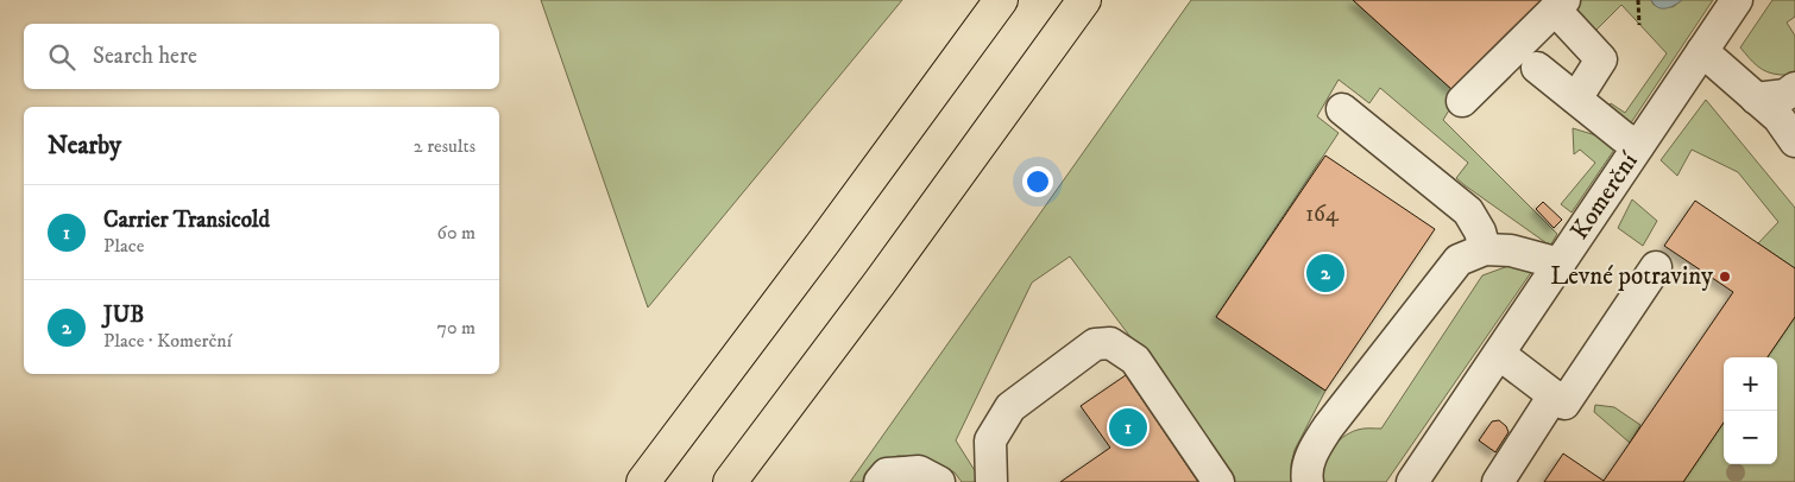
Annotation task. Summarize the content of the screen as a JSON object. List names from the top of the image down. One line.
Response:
{"streets":{"street":["Komerční"]},"places":["Levné potraviny"],"house_numbers":["164"],"page":{"search":"Search here","heading":["Nearby","2 results"],"list":[{"mark":"1","name":"Carrier Transicold","note":"Place","value":"60 m"},{"mark":"2","name":"JUB","note":"Place · Komerční","value":"70 m"}],"pins":["2","1"],"map_buttons":["+","−"]}}
